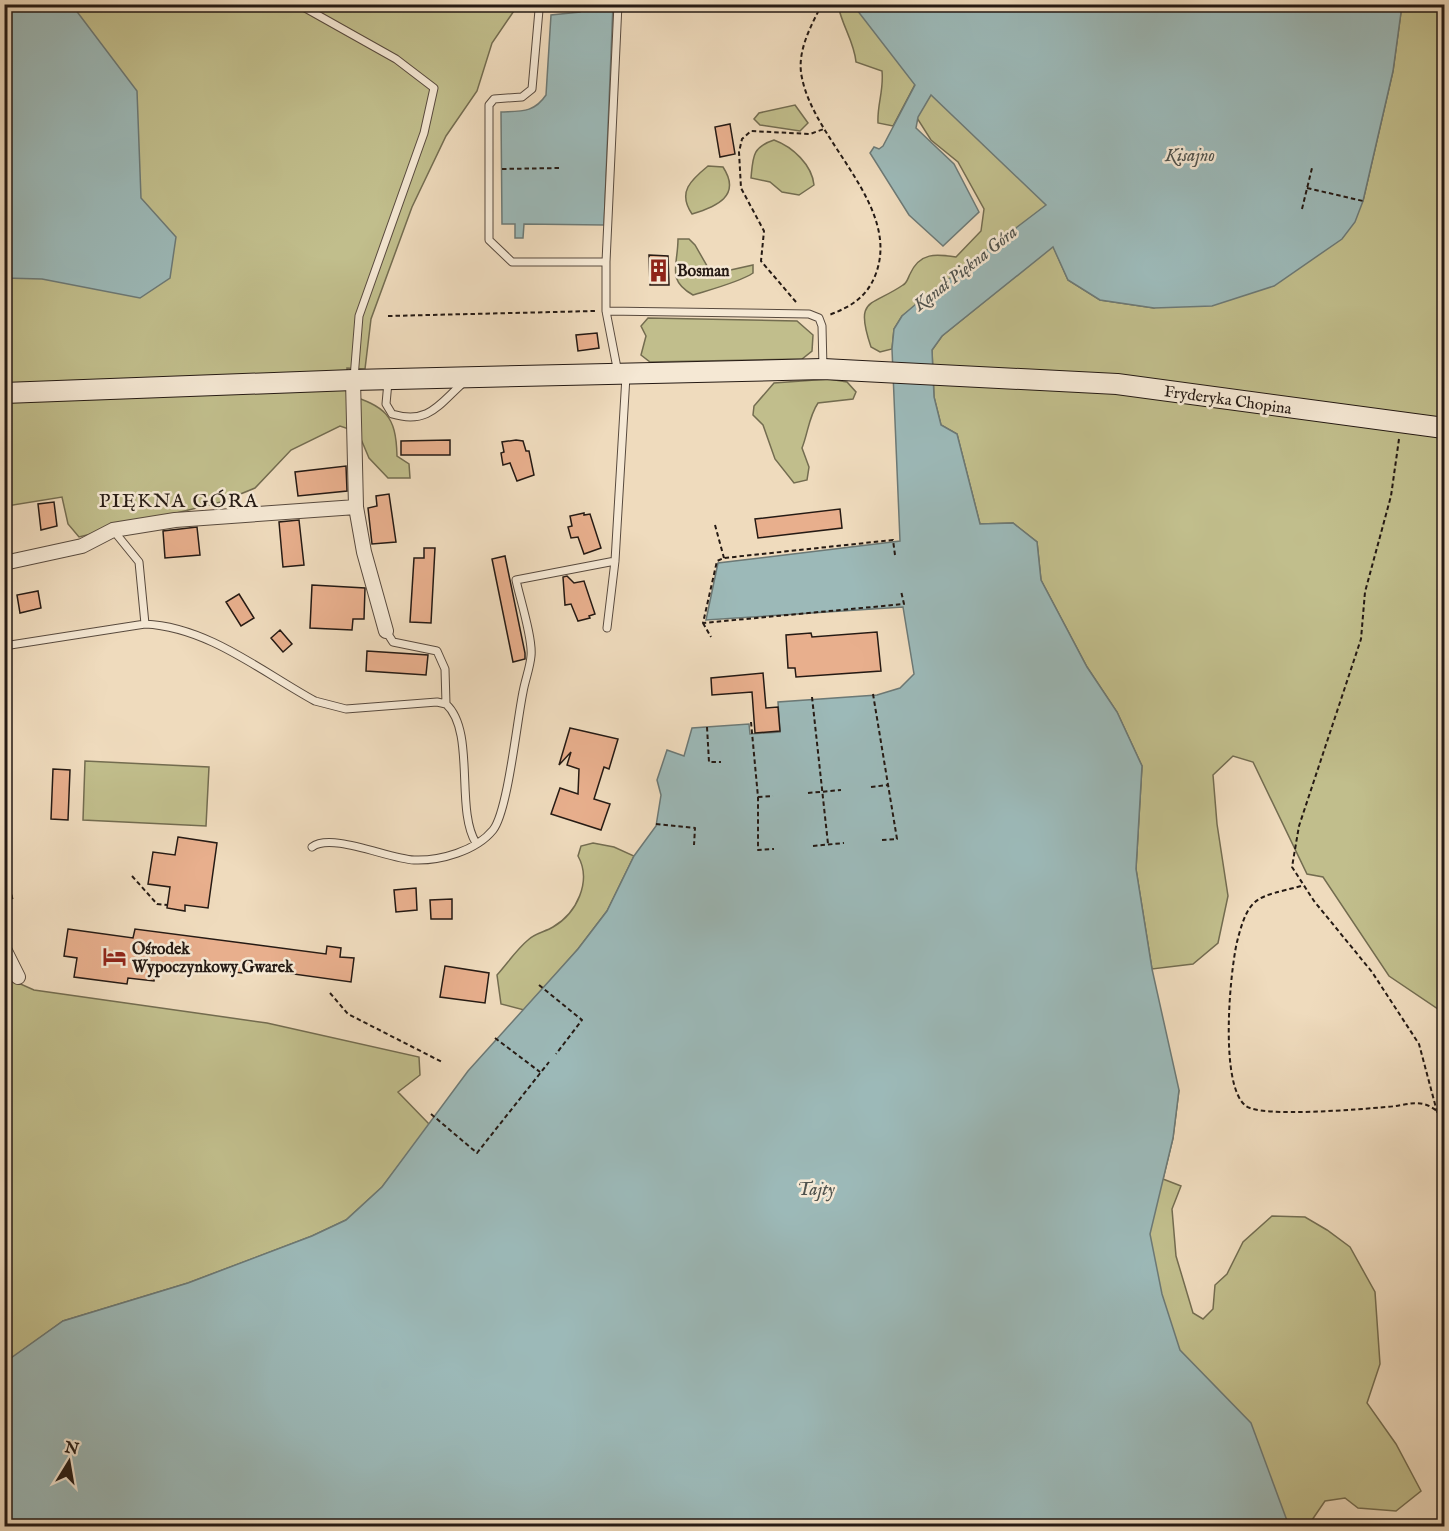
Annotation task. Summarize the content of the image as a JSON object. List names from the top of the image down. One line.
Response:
{"streets":{"main road":["Fryderyka Chopina"]},"districts":["PIĘKNA GÓRA"],"water":["Kisajno","Kanał Piękna Góra","Tajty"],"places":{"building":["Bosman"],"hotel":["Ośrodek Wypoczynkowy Gwarek"]},"north":"top"}
